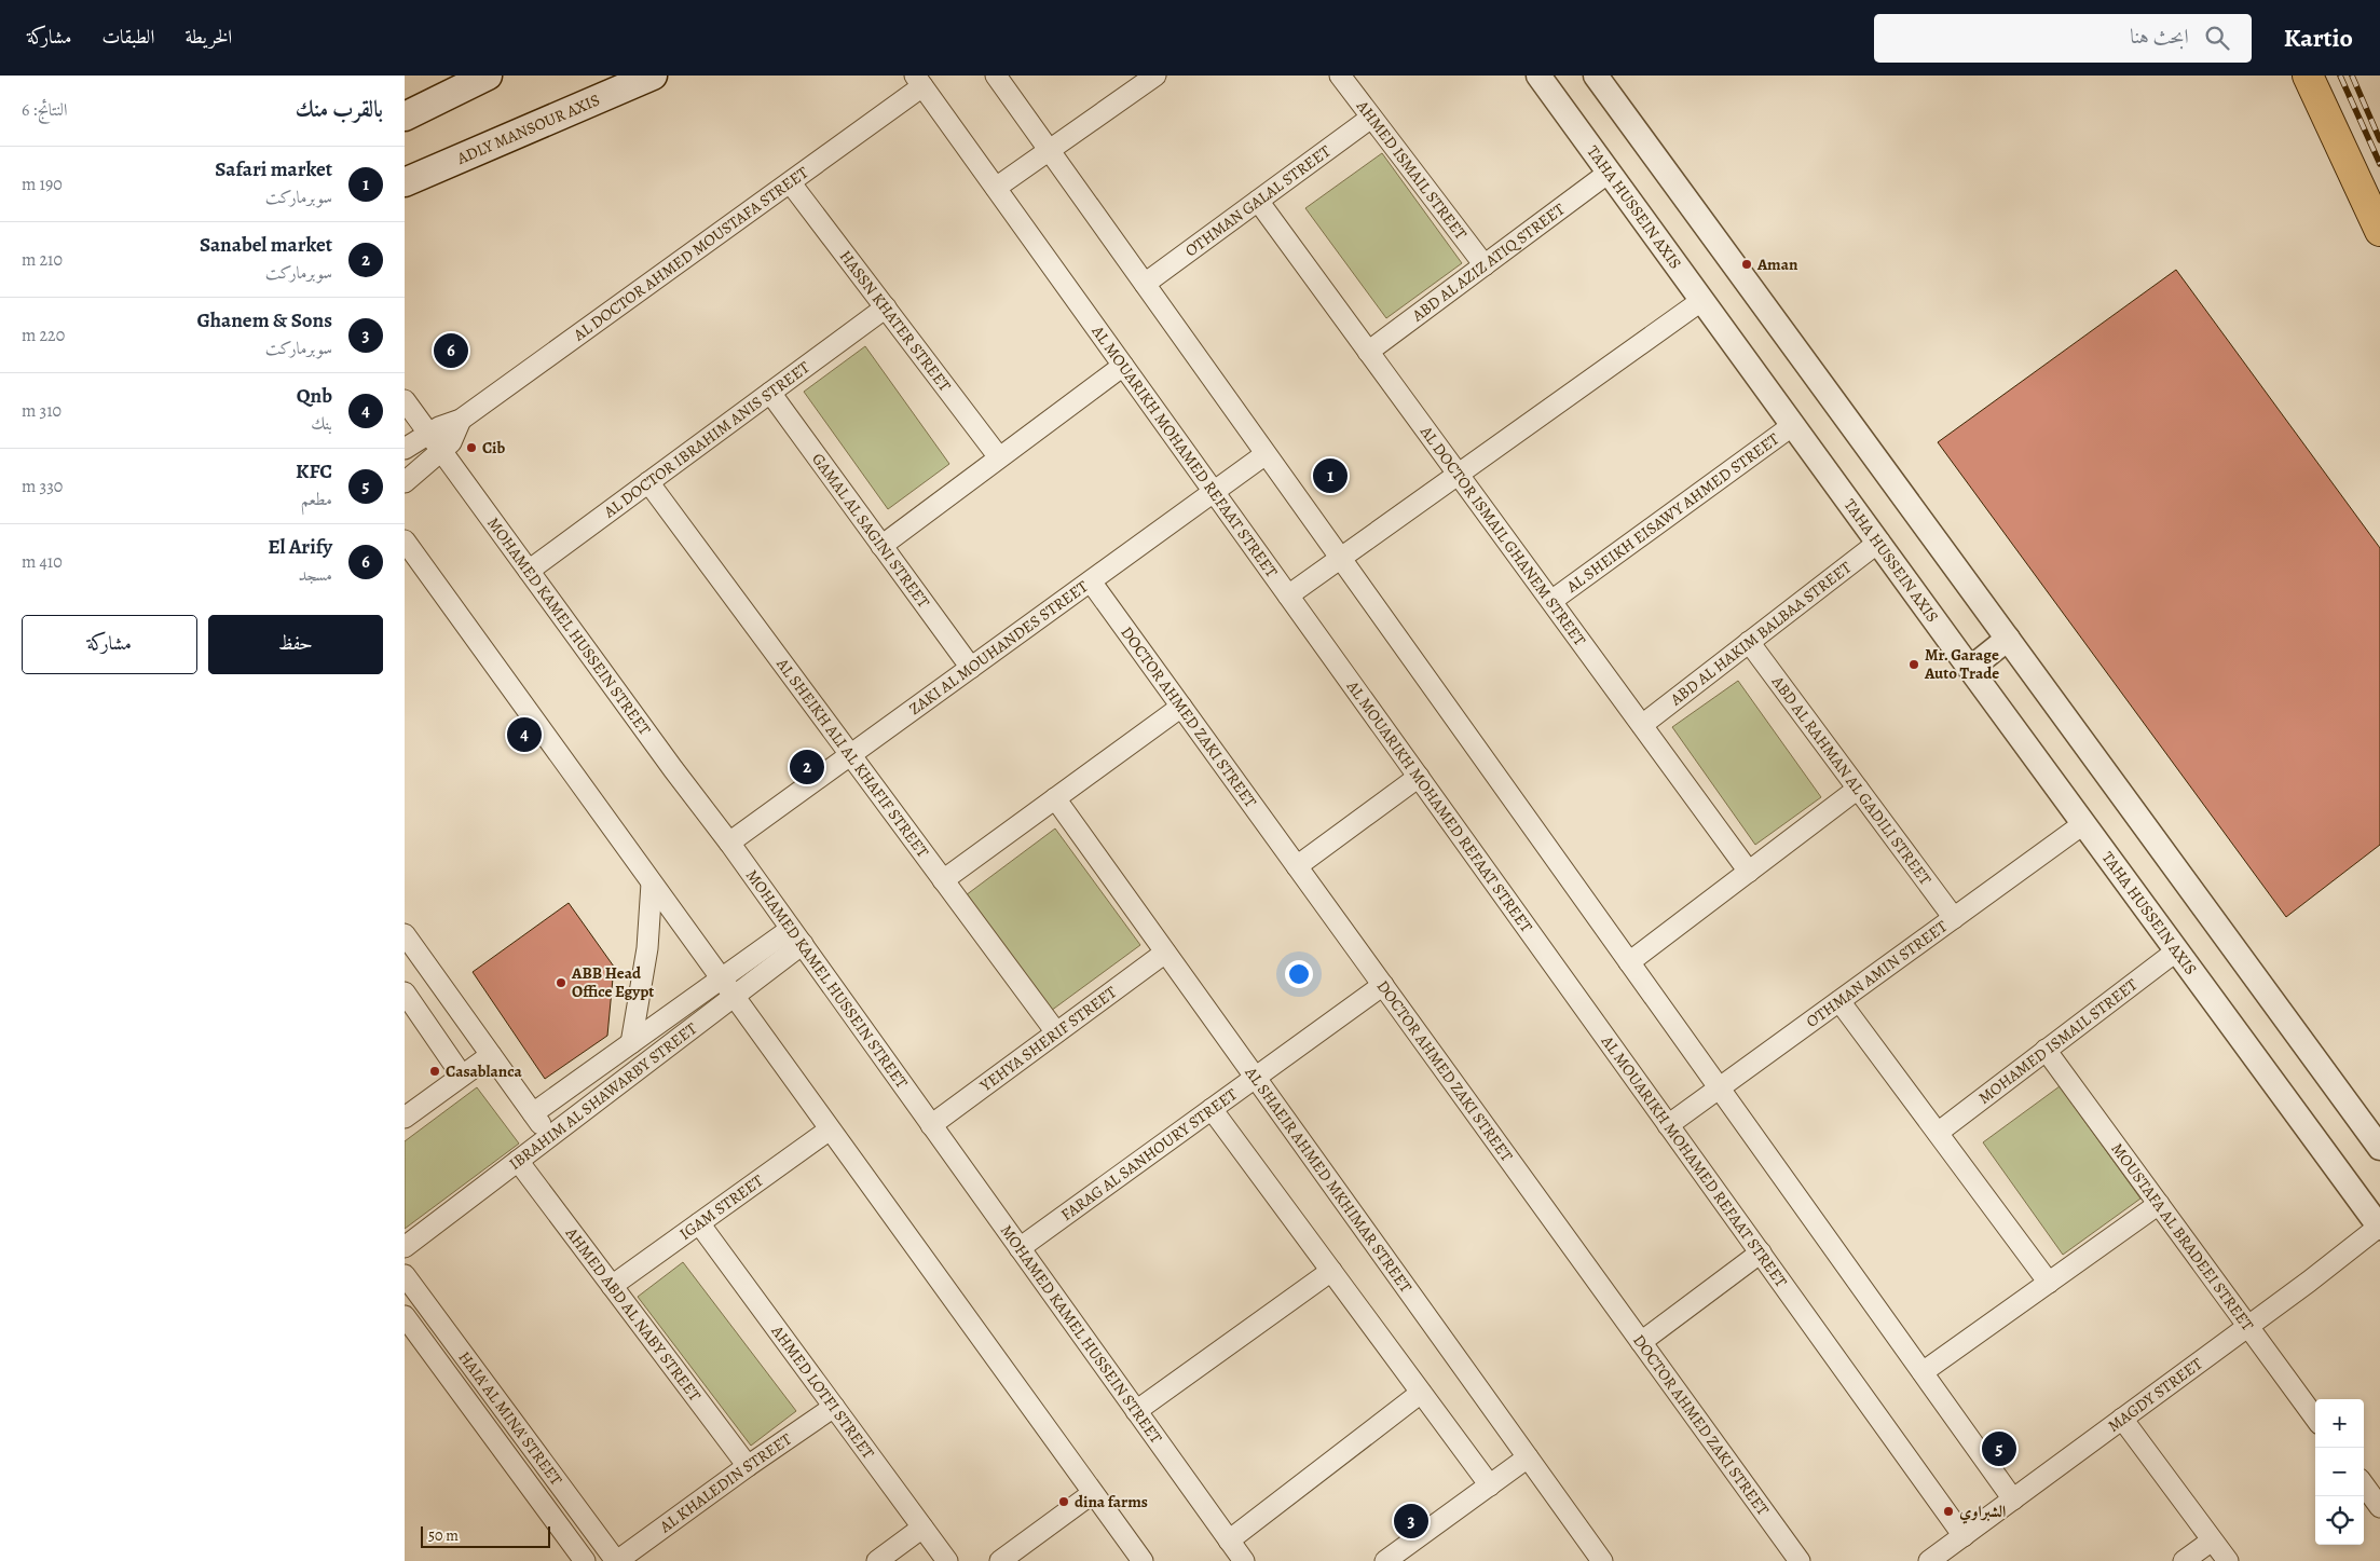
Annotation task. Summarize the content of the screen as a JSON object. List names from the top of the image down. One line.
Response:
{"streets":{"main road":["ADLY MANSOUR AXIS"],"street":["AHMED ISMAIL STREET","OTHMAN GALAL STREET","TAHA HUSSEIN AXIS","AL DOCTOR AHMED MOUSTAFA STREET","ABD AL AZIZ ATIQ STREET","HASSN KHATER STREET","AL DOCTOR IBRAHIM ANIS STREET","AL MOUARIKH MOHAMED REFAAT STREET","AL SHEIKH EISAWY AHMED STREET","GAMAL AL SAGINI STREET","AL DOCTOR ISMAIL GHANEM STREET","MOHAMED KAMEL HUSSEIN STREET","ABD AL HAKIM BALBAA STREET","ZAKI AL MOUHANDES STREET","DOCTOR AHMED ZAKI STREET","AL SHEIKH ALI AL KHAFIF STREET","ABD AL RAHMAN AL GADILI STREET","OTHMAN AMIN STREET","YEHYA SHERIF STREET","MOHAMED ISMAIL STREET","IBRAHIM AL SHAWARBY STREET","FARAG AL SANHOURY STREET","AL SHAEIR AHMED MKHIMAR STREET","IGAM STREET","MOUSTAFA AL BRADEEI STREET","AHMED ABD AL NABY STREET","AHMED LOTFI STREET","MAGDY STREET","HAIA' AL MINA' STREET","AL KHALEDIN STREET"]},"crossings":[["AHMED ISMAIL STREET","OTHMAN GALAL STREET"],["AHMED ISMAIL STREET","ABD AL AZIZ ATIQ STREET"],["OTHMAN GALAL STREET","AL DOCTOR ISMAIL GHANEM STREET"],["TAHA HUSSEIN AXIS","ABD AL AZIZ ATIQ STREET"],["TAHA HUSSEIN AXIS","AL SHEIKH EISAWY AHMED STREET"],["TAHA HUSSEIN AXIS","ABD AL HAKIM BALBAA STREET"],["TAHA HUSSEIN AXIS","OTHMAN AMIN STREET"],["TAHA HUSSEIN AXIS","MOHAMED ISMAIL STREET"],["TAHA HUSSEIN AXIS","MAGDY STREET"],["AL DOCTOR AHMED MOUSTAFA STREET","HASSN KHATER STREET"],["AL DOCTOR AHMED MOUSTAFA STREET","AL MOUARIKH MOHAMED REFAAT STREET"],["AL DOCTOR AHMED MOUSTAFA STREET","MOHAMED KAMEL HUSSEIN STREET"],["ABD AL AZIZ ATIQ STREET","AL DOCTOR ISMAIL GHANEM STREET"],["HASSN KHATER STREET","AL DOCTOR IBRAHIM ANIS STREET"],["AL DOCTOR IBRAHIM ANIS STREET","GAMAL AL SAGINI STREET"],["AL DOCTOR IBRAHIM ANIS STREET","MOHAMED KAMEL HUSSEIN STREET"],["AL DOCTOR IBRAHIM ANIS STREET","AL SHEIKH ALI AL KHAFIF STREET"],["AL MOUARIKH MOHAMED REFAAT STREET","ZAKI AL MOUHANDES STREET"],["AL MOUARIKH MOHAMED REFAAT STREET","OTHMAN AMIN STREET"],["AL MOUARIKH MOHAMED REFAAT STREET","MAGDY STREET"],["AL SHEIKH EISAWY AHMED STREET","AL DOCTOR ISMAIL GHANEM STREET"],["GAMAL AL SAGINI STREET","ZAKI AL MOUHANDES STREET"],["AL DOCTOR ISMAIL GHANEM STREET","ABD AL HAKIM BALBAA STREET"],["MOHAMED KAMEL HUSSEIN STREET","ZAKI AL MOUHANDES STREET"],["MOHAMED KAMEL HUSSEIN STREET","YEHYA SHERIF STREET"],["MOHAMED KAMEL HUSSEIN STREET","IBRAHIM AL SHAWARBY STREET"],["MOHAMED KAMEL HUSSEIN STREET","FARAG AL SANHOURY STREET"],["ABD AL HAKIM BALBAA STREET","ABD AL RAHMAN AL GADILI STREET"],["ZAKI AL MOUHANDES STREET","DOCTOR AHMED ZAKI STREET"],["ZAKI AL MOUHANDES STREET","AL SHEIKH ALI AL KHAFIF STREET"],["DOCTOR AHMED ZAKI STREET","FARAG AL SANHOURY STREET"],["AL SHEIKH ALI AL KHAFIF STREET","YEHYA SHERIF STREET"],["ABD AL RAHMAN AL GADILI STREET","OTHMAN AMIN STREET"],["YEHYA SHERIF STREET","AL SHAEIR AHMED MKHIMAR STREET"],["MOHAMED ISMAIL STREET","MOUSTAFA AL BRADEEI STREET"],["IBRAHIM AL SHAWARBY STREET","AHMED ABD AL NABY STREET"],["FARAG AL SANHOURY STREET","AL SHAEIR AHMED MKHIMAR STREET"],["IGAM STREET","AHMED ABD AL NABY STREET"],["IGAM STREET","AHMED LOTFI STREET"],["MOUSTAFA AL BRADEEI STREET","MAGDY STREET"],["AHMED ABD AL NABY STREET","AL KHALEDIN STREET"],["AHMED LOTFI STREET","AL KHALEDIN STREET"],["HAIA' AL MINA' STREET","AL KHALEDIN STREET"]],"places":["Aman","Cib","Mr. Garage Auto Trade","ABB Head Office Egypt","Casablanca","dina farms","الشبراوي"],"scale_bar":"50 m","page":{"header":"Kartio","search":"ابحث هنا","nav":["الخريطة","الطبقات","مشاركة"],"heading":["بالقرب منك","النتائج: 6"],"list":[{"mark":"1","name":"Safari market","note":"سوبرماركت","value":"190 m"},{"mark":"2","name":"Sanabel market","note":"سوبرماركت","value":"210 m"},{"mark":"3","name":"Ghanem & Sons","note":"سوبرماركت","value":"220 m"},{"mark":"4","name":"Qnb","note":"بنك","value":"310 m"},{"mark":"5","name":"KFC","note":"مطعم","value":"330 m"},{"mark":"6","name":"El Arify","note":"مسجد","value":"410 m"}],"pins":["6","1","4","2","5","3"],"buttons":["حفظ","مشاركة"],"map_buttons":["+","−"],"scale":"50 m"}}
